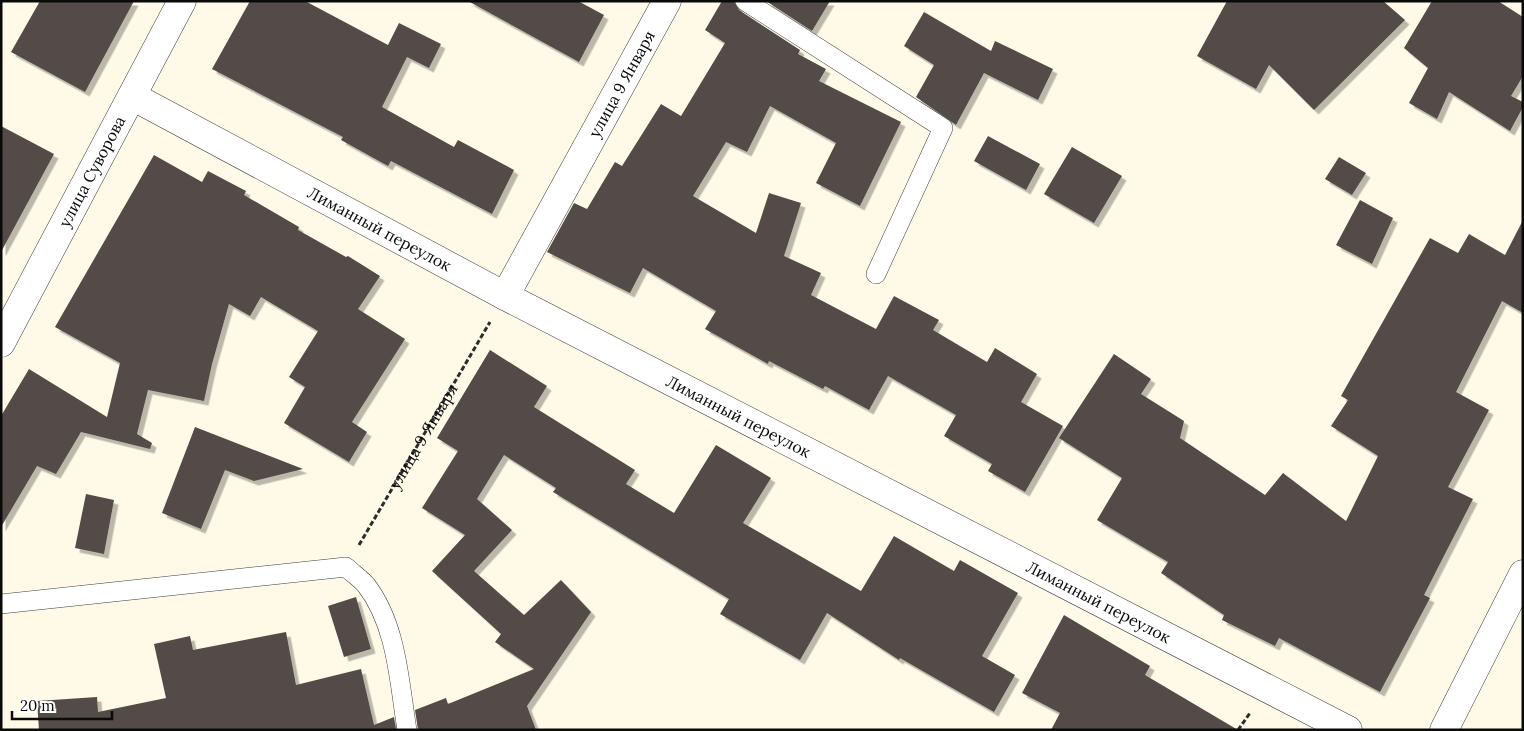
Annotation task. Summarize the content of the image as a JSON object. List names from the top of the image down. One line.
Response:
{"streets":{"street":["улица 9 Января","улица Суворова","Лиманный переулок"]},"crossings":[["улица 9 Января","Лиманный переулок"],["улица Суворова","Лиманный переулок"]],"scale_bar":"20 m"}
